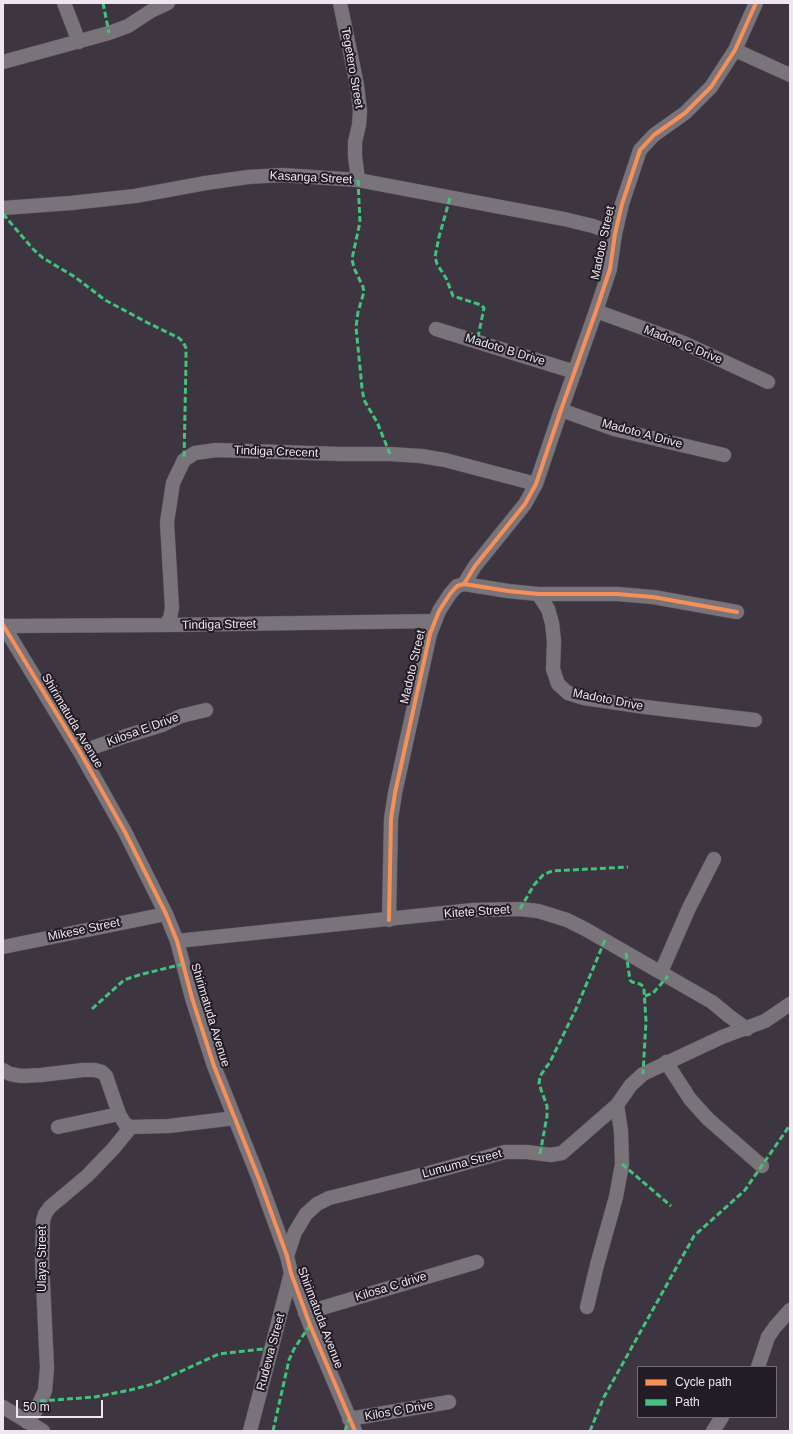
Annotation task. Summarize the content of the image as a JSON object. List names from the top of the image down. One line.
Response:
{"streets":{"street":["Tegetero Street","Kasanga Street","Madoto Street","Madoto C Drive","Madoto B Drive","Madoto A Drive","Tindiga Crecent","Tindiga Street","Madoto Drive","Shirimatuda Avenue","Kilosa E Drive","Kitete Street","Mikese Street","Lumuma Street","Ulaya Street","Kilosa C drive","Rudewa Street","Kilos C Drive"]},"crossings":[["Tegetero Street","Kasanga Street"],["Kasanga Street","Madoto Street"],["Madoto Street","Madoto C Drive"],["Madoto Street","Madoto B Drive"],["Madoto Street","Madoto A Drive"],["Madoto Street","Tindiga Crecent"],["Madoto Street","Tindiga Street"],["Madoto Street","Kitete Street"],["Tindiga Crecent","Tindiga Street"],["Tindiga Street","Shirimatuda Avenue"],["Shirimatuda Avenue","Kilosa E Drive"],["Shirimatuda Avenue","Kitete Street"],["Shirimatuda Avenue","Mikese Street"],["Shirimatuda Avenue","Lumuma Street"],["Shirimatuda Avenue","Kilosa C drive"],["Shirimatuda Avenue","Rudewa Street"],["Shirimatuda Avenue","Kilos C Drive"],["Kitete Street","Lumuma Street"]],"legend":["Cycle path","Path"],"scale_bar":"50 m"}
